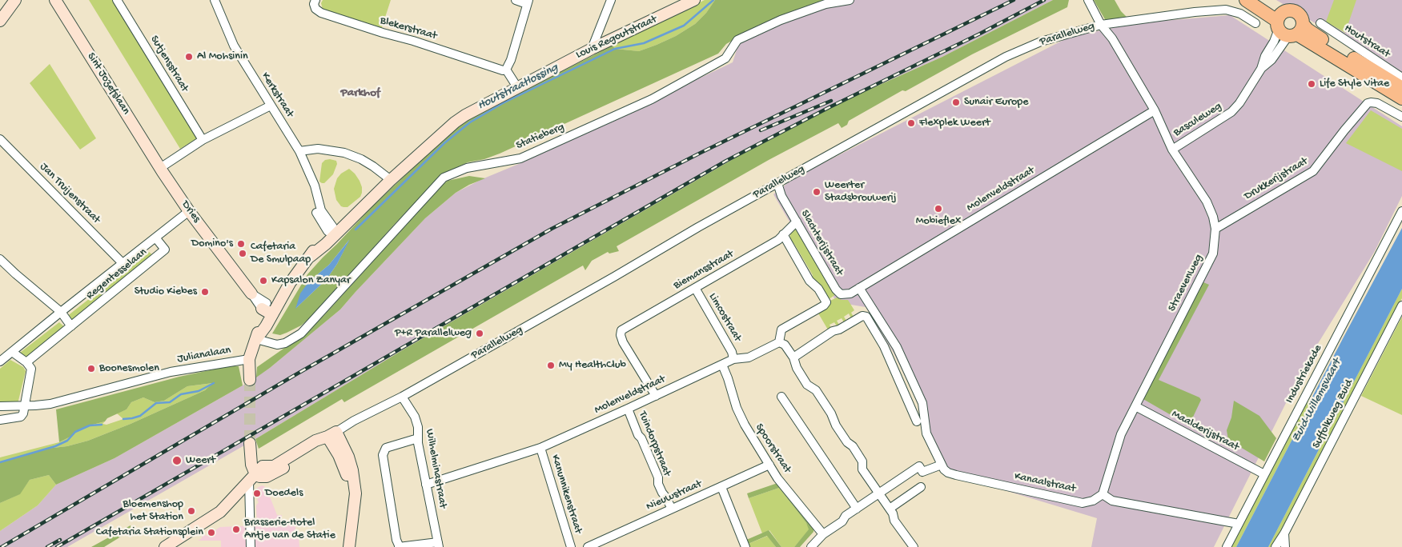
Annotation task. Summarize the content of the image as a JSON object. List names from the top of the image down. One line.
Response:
{"streets":{"street":["Blekerstraat","Parallelweg","Louis Regoutstraat","Houtstraat","Sutjensstraat","Sint Jozefslaan","Kerkstraat","Basculeweg","Statieberg","Drukkerijstraat","Molenveldstraat","Jan Truijenstraat","Dries","Slachterijstraat","Biemansstraat","Regentesselaan","Straevenweg","Limcostraat","Julianalaan","Industriekade","Suffolkweg Zuid","Maalderijstraat","Tuindorpstraat","Spoorstraat","Wilhelminastraat","Kanaalstraat","Kanunnikenstraat","Nieuwstraat"]},"crossings":[["Parallelweg","Slachterijstraat"],["Parallelweg","Straevenweg"],["Parallelweg","Wilhelminastraat"],["Louis Regoutstraat","Kerkstraat"],["Louis Regoutstraat","Statieberg"],["Louis Regoutstraat","Dries"],["Louis Regoutstraat","Julianalaan"],["Sint Jozefslaan","Dries"],["Basculeweg","Straevenweg"],["Drukkerijstraat","Straevenweg"],["Molenveldstraat","Slachterijstraat"],["Molenveldstraat","Biemansstraat"],["Molenveldstraat","Straevenweg"],["Molenveldstraat","Limcostraat"],["Molenveldstraat","Tuindorpstraat"],["Molenveldstraat","Spoorstraat"],["Molenveldstraat","Wilhelminastraat"],["Molenveldstraat","Kanunnikenstraat"],["Jan Truijenstraat","Regentesselaan"],["Dries","Regentesselaan"],["Slachterijstraat","Biemansstraat"],["Biemansstraat","Limcostraat"],["Straevenweg","Maalderijstraat"],["Straevenweg","Kanaalstraat"],["Industriekade","Maalderijstraat"],["Tuindorpstraat","Nieuwstraat"],["Spoorstraat","Nieuwstraat"]],"districts":["Parkhof"],"water":["Houtstraatlossing","Zuid-Willemsvaart"],"places":["Al Mohsinin","Life Style Vitae","Sunair Europe","Flexplek Weert","Weerter Stadsbrouwerij","Mobieflex","Domino's","Cafetaria De Smulpaap","Kapsalon Zanyar","Studio Kiebes","P+R Parallelweg","My HealthClub","Boonesmolen","Weert","Doedels","Bloemenshop het Station","Brasserie-Hotel Antje van de Statie","Cafetaria Stationsplein"]}
